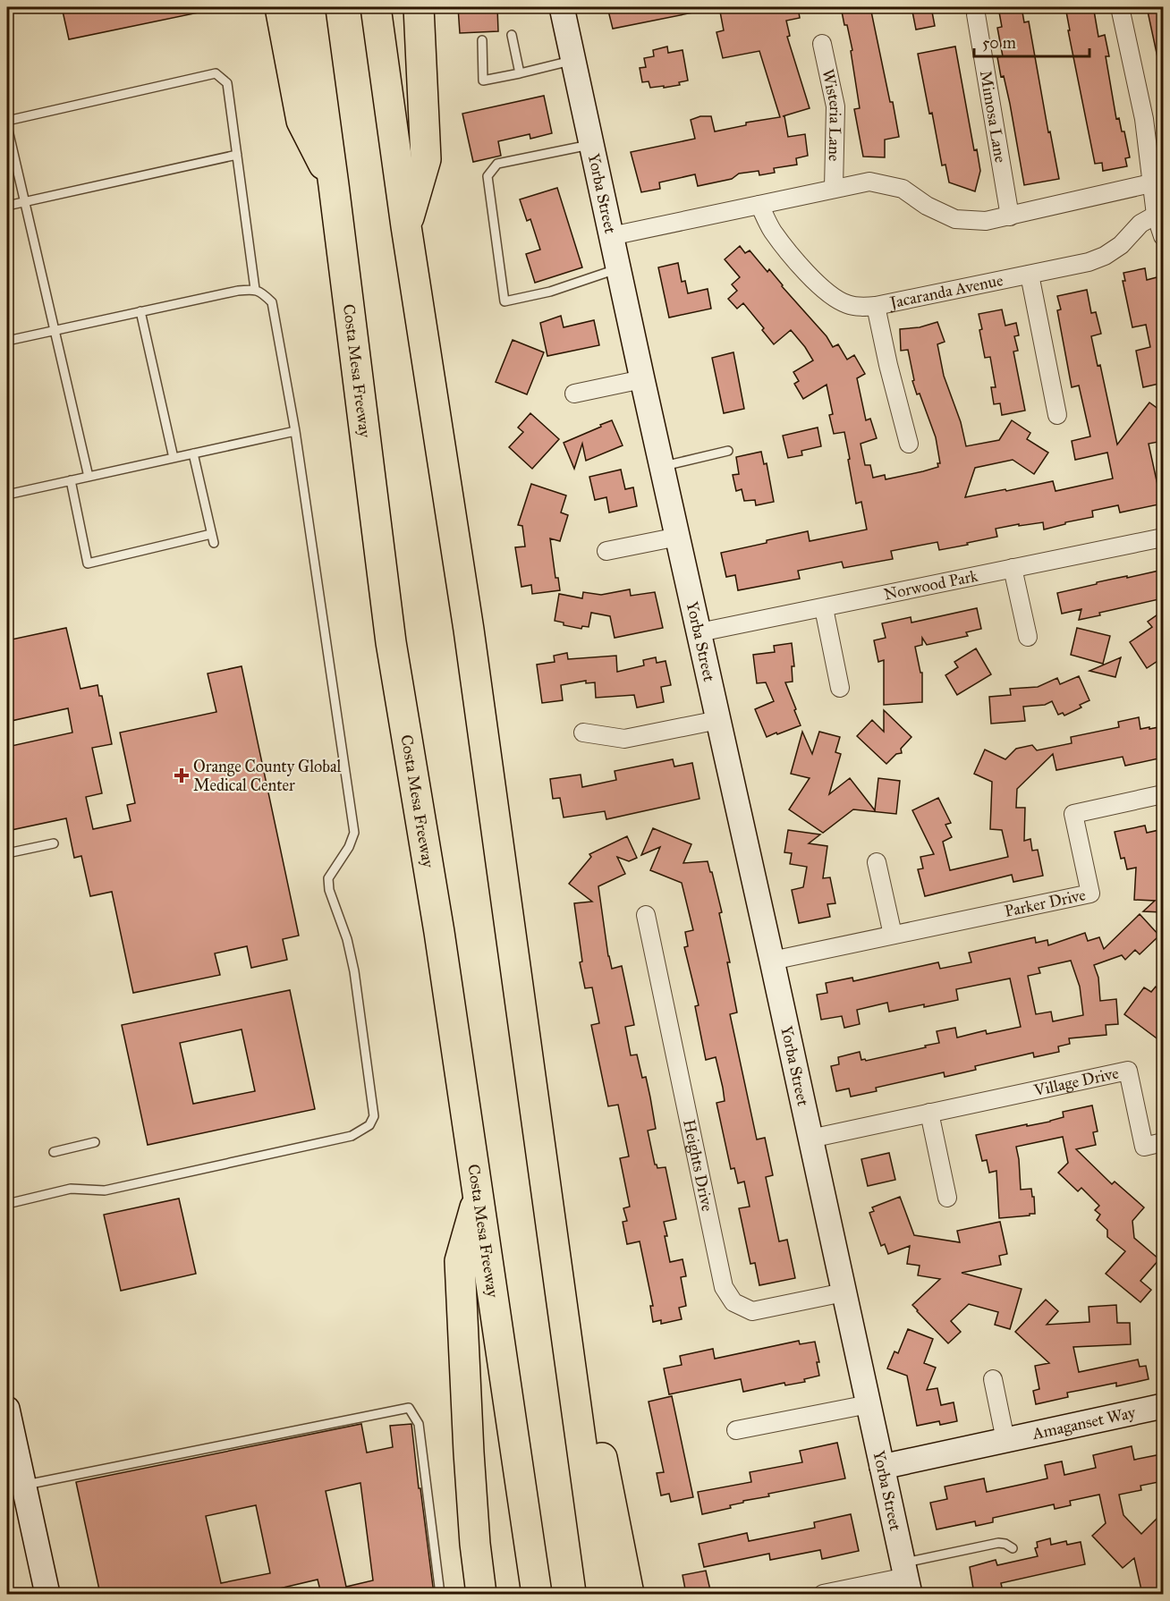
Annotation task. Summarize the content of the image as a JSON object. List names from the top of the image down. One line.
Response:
{"streets":{"highway":["Costa Mesa Freeway"],"main road":["Yorba Street","Amaganset Way"],"street":["Wisteria Lane","Mimosa Lane","Jacaranda Avenue","Norwood Park","Parker Drive","Village Drive","Heights Drive"]},"crossings":[["Yorba Street","Norwood Park"],["Yorba Street","Parker Drive"],["Yorba Street","Village Drive"],["Yorba Street","Heights Drive"],["Yorba Street","Amaganset Way"]],"places":{"health":["Orange County Global Medical Center"]},"scale_bar":"50 m"}
